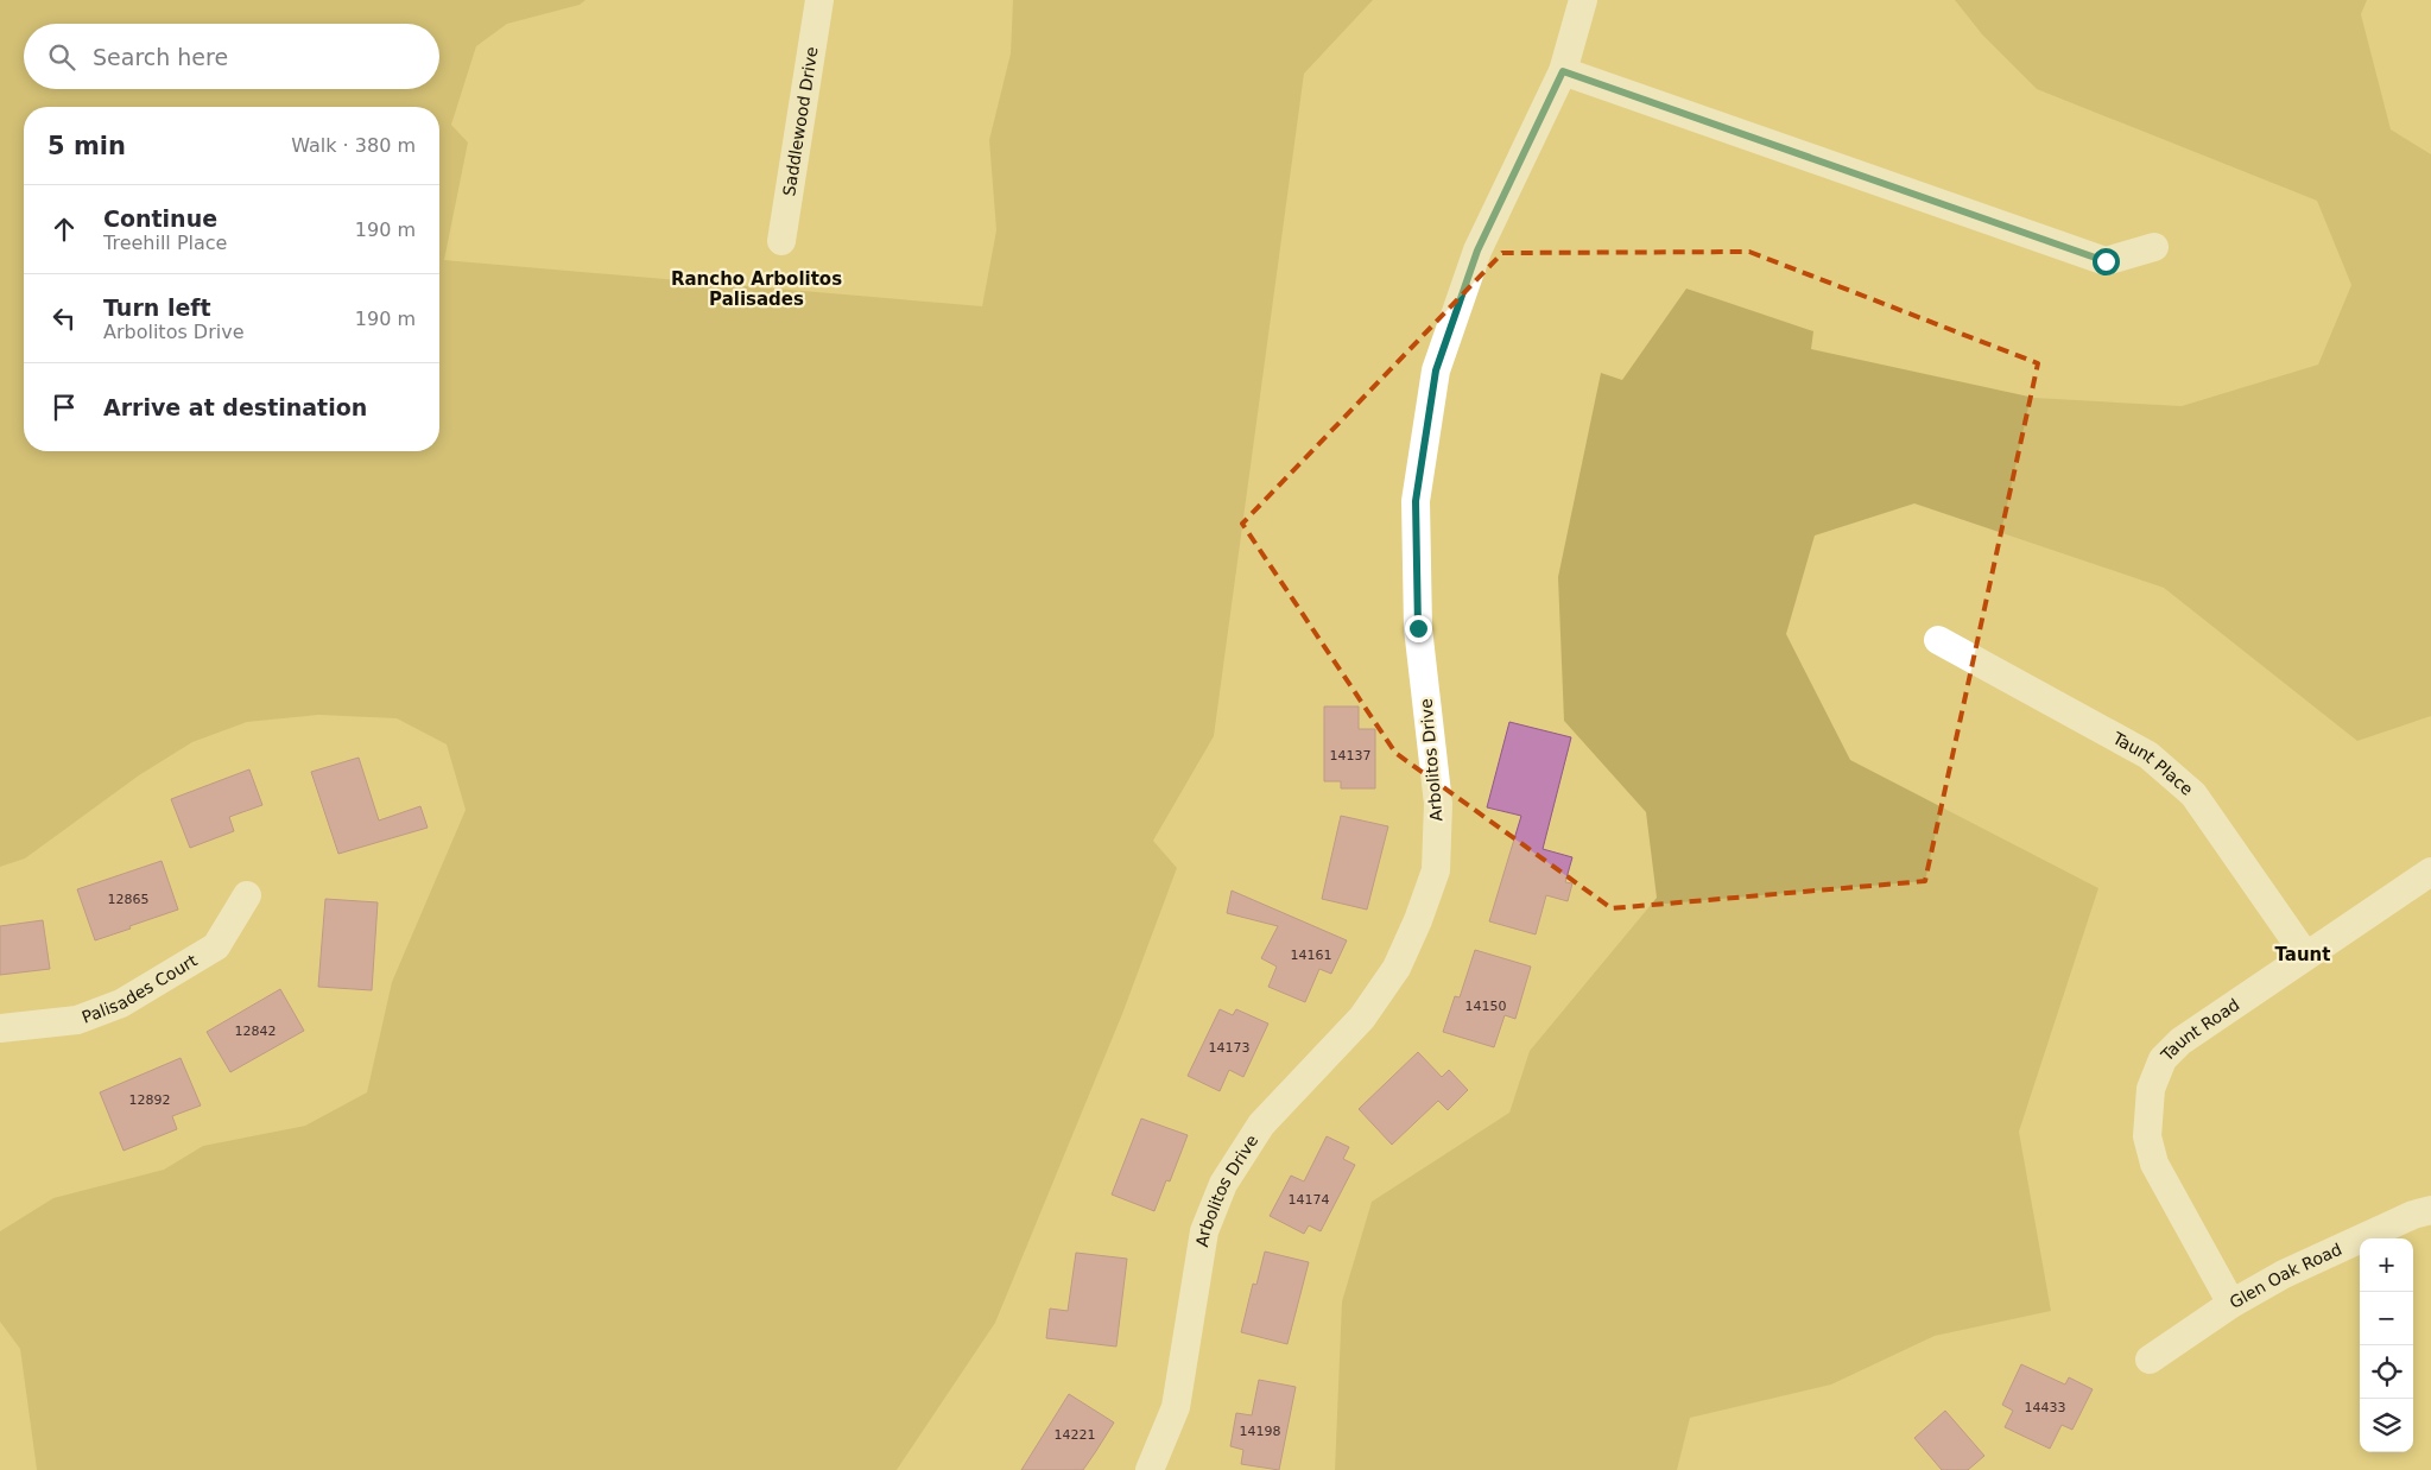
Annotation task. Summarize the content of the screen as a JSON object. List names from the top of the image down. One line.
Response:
{"streets":{"street":["Saddlewood Drive","Arbolitos Drive","Taunt Place","Palisades Court","Taunt Road","Glen Oak Road"]},"crossings":[["Taunt Place","Taunt Road"],["Taunt Road","Glen Oak Road"]],"districts":["Rancho Arbolitos Palisades","Taunt"],"house_numbers":["14137","12865","14161","14150","12842","14173","12892","14174","14433","14198","14221"],"page":{"search":"Search here","heading":["5 min","Walk · 380 m"],"list":[["Continue","Treehill Place","190 m"],["Turn left","Arbolitos Drive","190 m"],"Arrive at destination"],"map_buttons":["+","−"]}}
